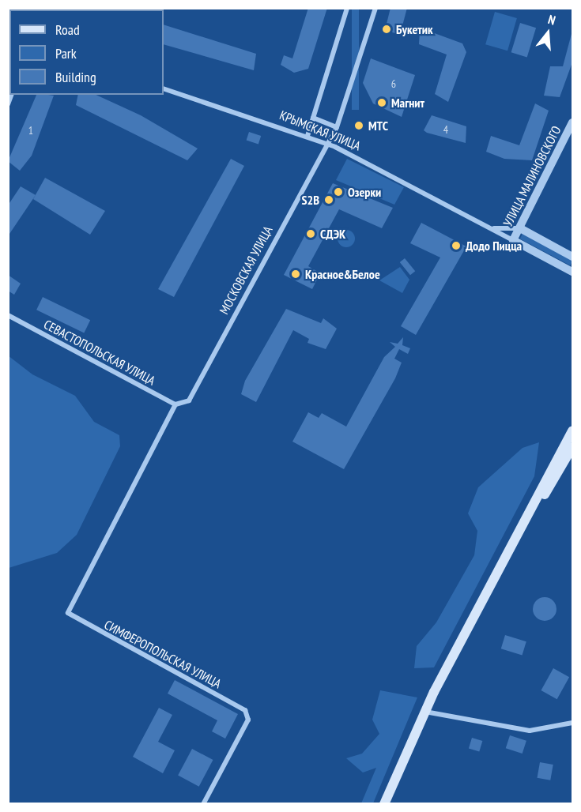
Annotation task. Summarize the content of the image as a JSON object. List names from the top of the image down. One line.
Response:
{"streets":{"street":["КРЫМСКАЯ УЛИЦА","УЛИЦА МАЛИНОВСКОГО","МОСКОВСКАЯ УЛИЦА","СЕВАСТОПОЛЬСКАЯ УЛИЦА","СИМФЕРОПОЛЬСКАЯ УЛИЦА"]},"crossings":[["КРЫМСКАЯ УЛИЦА","УЛИЦА МАЛИНОВСКОГО"],["КРЫМСКАЯ УЛИЦА","МОСКОВСКАЯ УЛИЦА"],["МОСКОВСКАЯ УЛИЦА","СЕВАСТОПОЛЬСКАЯ УЛИЦА"],["СЕВАСТОПОЛЬСКАЯ УЛИЦА","СИМФЕРОПОЛЬСКАЯ УЛИЦА"]],"places":["Букетик","Магнит","МТС","Озерки","S2B","СДЭК","Додо Пицца","Красное&Белое"],"house_numbers":["6","4","1"],"legend":["Road","Park","Building"],"north":"top"}
